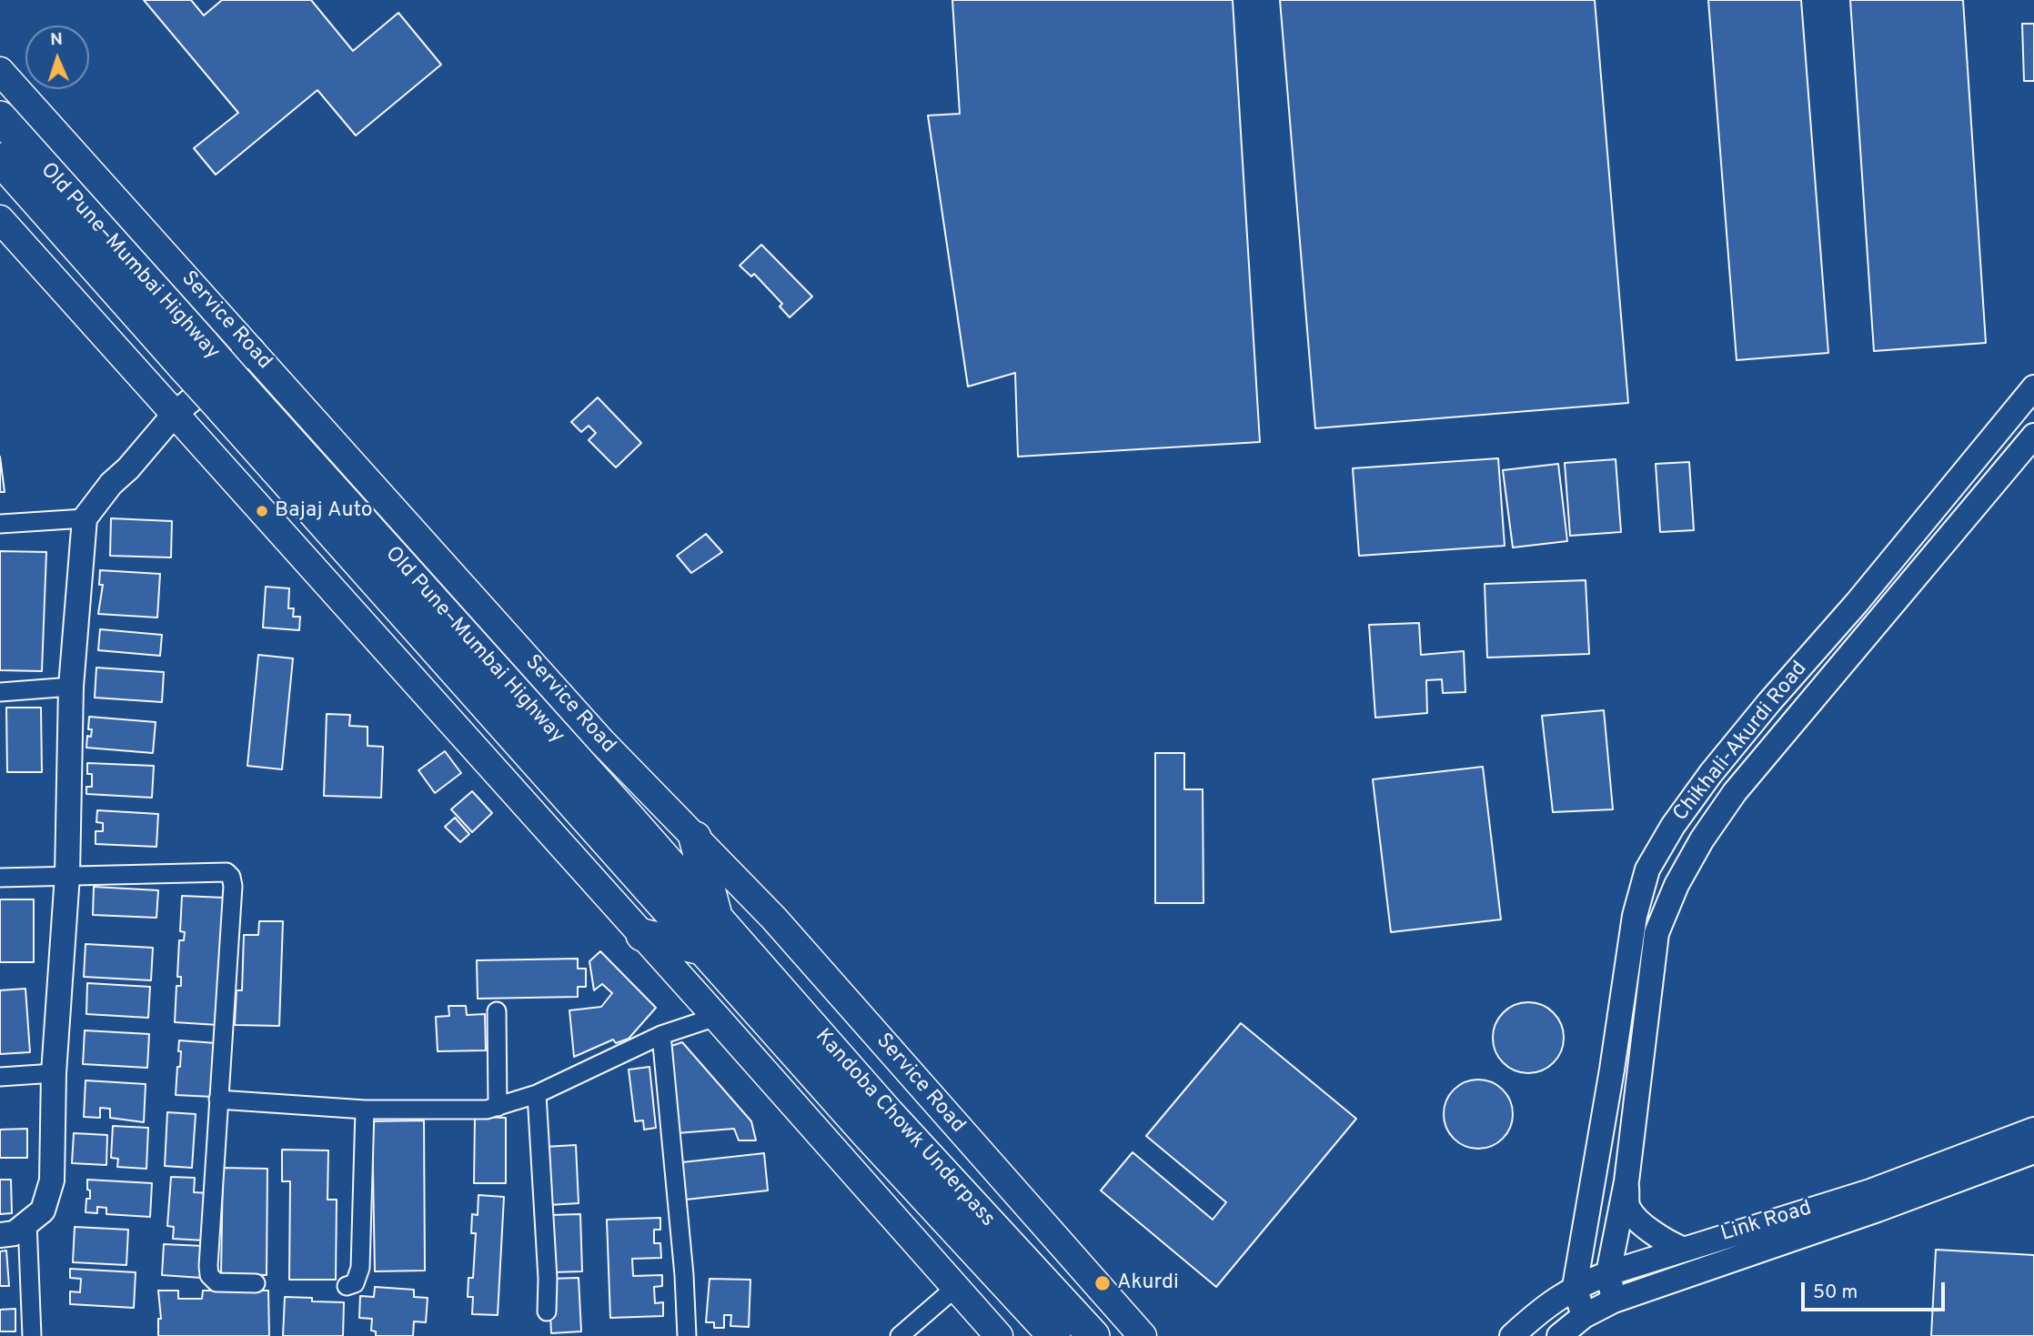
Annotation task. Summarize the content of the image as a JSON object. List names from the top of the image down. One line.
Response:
{"streets":{"highway":["Old Pune–Mumbai Highway","Kandoba Chowk Underpass"],"main road":["Service Road","Chikhali-Akurdi Road","Link Road"]},"crossings":[["Old Pune–Mumbai Highway","Kandoba Chowk Underpass"],["Chikhali-Akurdi Road","Link Road"]],"places":["Bajaj Auto","Akurdi"],"scale_bar":"50 m","north":"top"}
